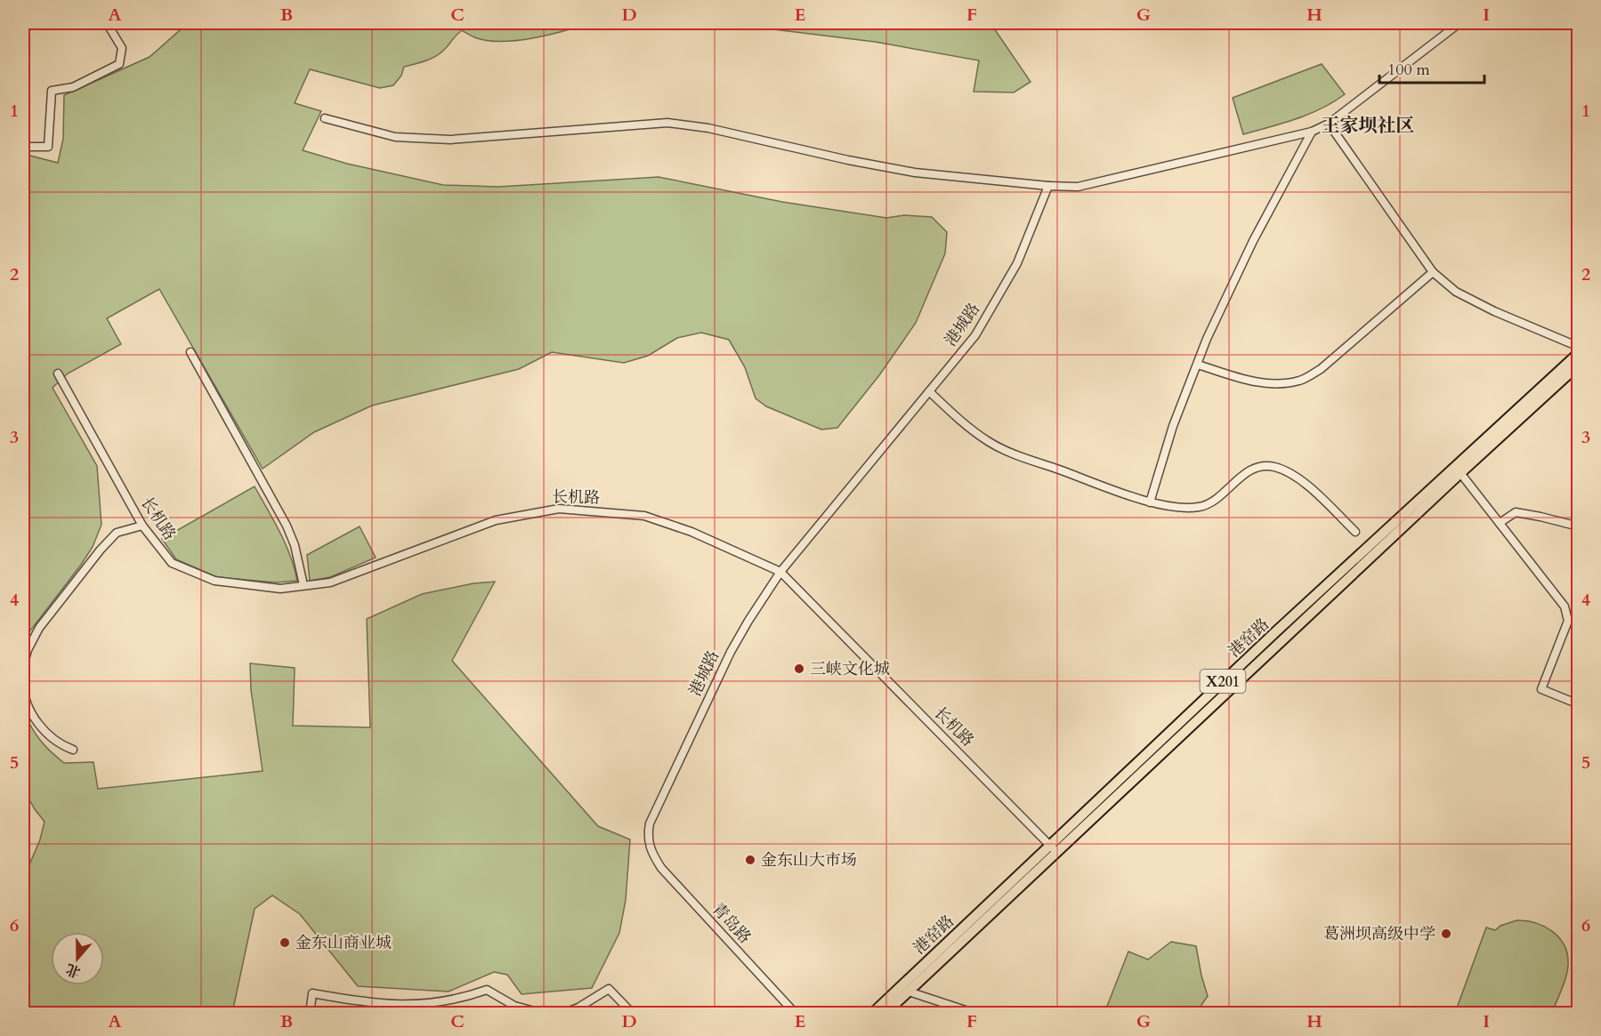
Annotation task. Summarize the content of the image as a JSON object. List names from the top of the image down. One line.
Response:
{"streets":{"main road":["港窑路","X201"],"street":["港城路","长机路","青岛路"]},"crossings":[["港城路","长机路"],["港城路","青岛路"],["长机路","港窑路"]],"districts":["王家坝社区"],"places":["三峡文化城","金东山大市场","葛洲坝高级中学","金东山商业城"],"scale_bar":"100 m","north":"bottom","grid":{"columns":["A","B","C","D","E","F","G","H","I"],"rows":["1","2","3","4","5","6"]}}
